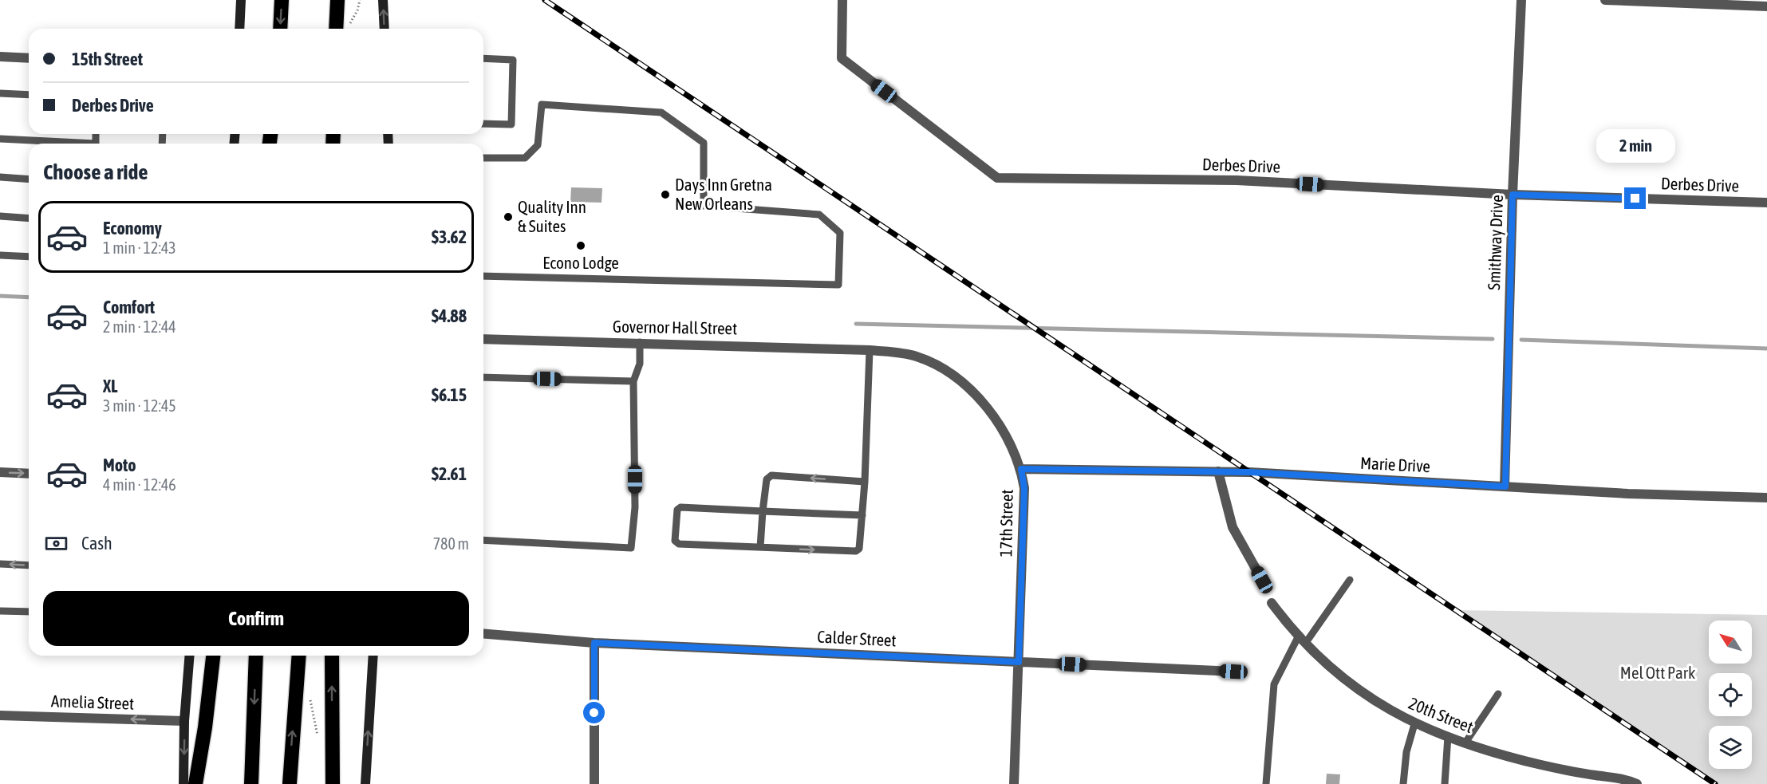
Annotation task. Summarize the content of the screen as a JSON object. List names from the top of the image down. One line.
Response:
{"streets":{"street":["Derbes Drive","Smithway Drive","Governor Hall Street","Marie Drive","17th Street","Calder Street","Amelia Street","20th Street"]},"crossings":[["Derbes Drive","Smithway Drive"],["Smithway Drive","Marie Drive"],["Governor Hall Street","17th Street"],["Marie Drive","17th Street"],["17th Street","Calder Street"]],"one_way":["Amelia Street"],"parks":["Mel Ott Park"],"places":["Days Inn Gretna New Orleans","Quality Inn & Suites","Econo Lodge"],"north":"top left","page":{"banner":["15th Street","Derbes Drive"],"bubble":"2 min","heading":"Choose a ride","list":[{"name":"Economy","note":"1 min · 12:43","value":"$3.62"},{"name":"Comfort","note":"2 min · 12:44","value":"$4.88"},{"name":"XL","note":"3 min · 12:45","value":"$6.15"},{"name":"Moto","note":"4 min · 12:46","value":"$2.61"}],"pay":["Cash","780 m"],"buttons":"Confirm"}}
